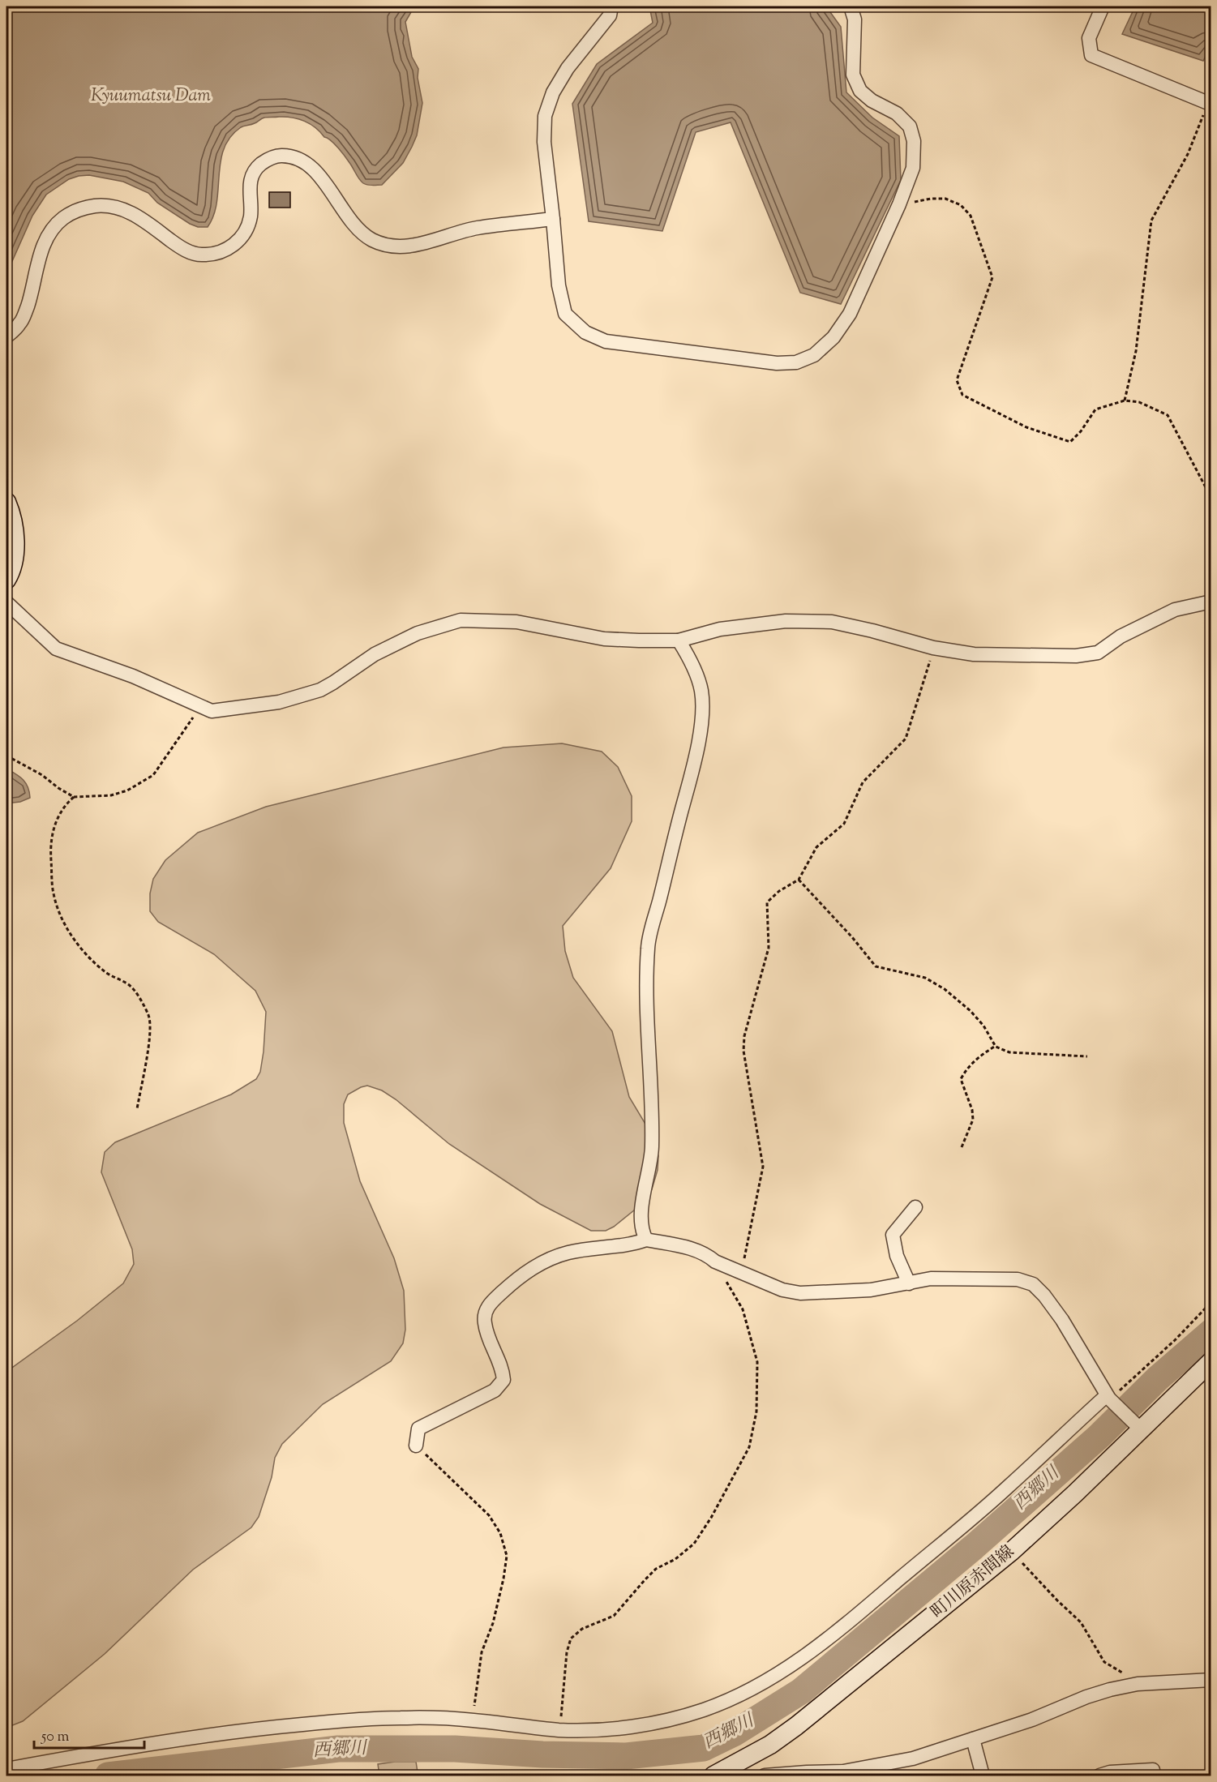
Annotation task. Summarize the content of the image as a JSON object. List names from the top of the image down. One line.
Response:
{"streets":{"main road":["町川原赤間線"]},"water":["Kyuumatsu Dam","西郷川"],"scale_bar":"50 m"}
